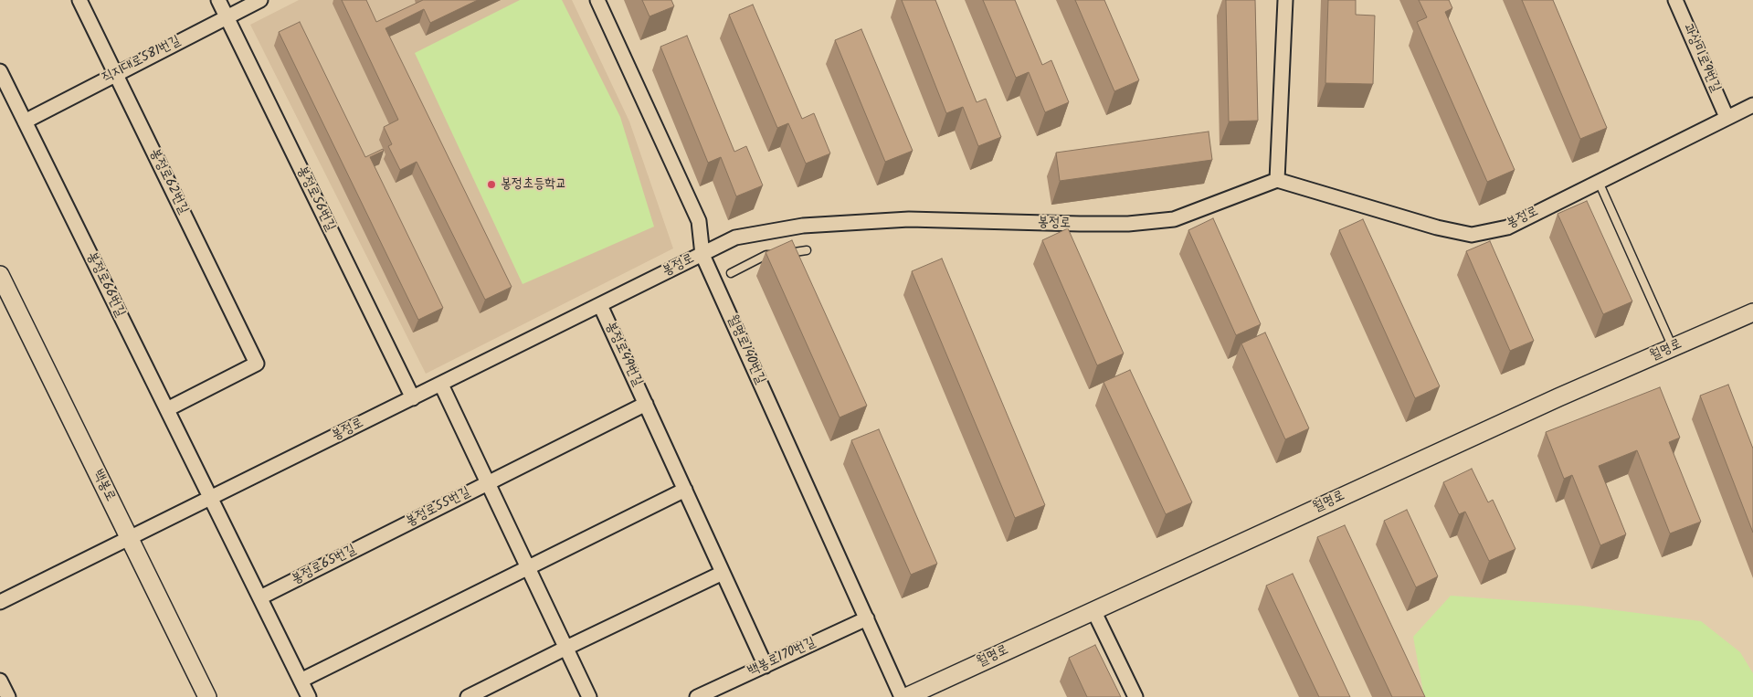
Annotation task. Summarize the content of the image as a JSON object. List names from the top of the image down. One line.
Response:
{"streets":{"street":["과상미로9번길","직지대로581번길","봉정로62번길","봉정로56번길","봉정로","봉정로66번길","월명로140번길","월명로","봉정로49번길","백봉로","봉정로55번길","봉정로65번길","백봉로170번길"]},"crossings":[["과상미로9번길","봉정로"],["직지대로581번길","봉정로62번길"],["직지대로581번길","봉정로56번길"],["직지대로581번길","봉정로66번길"],["봉정로62번길","봉정로66번길"],["봉정로56번길","봉정로"],["봉정로","봉정로66번길"],["봉정로","월명로140번길"],["봉정로","봉정로49번길"],["봉정로","백봉로"],["봉정로","봉정로55번길"],["월명로140번길","백봉로170번길"],["봉정로49번길","봉정로55번길"],["봉정로49번길","백봉로170번길"],["봉정로55번길","봉정로65번길"]],"places":["봉정초등학교"]}
